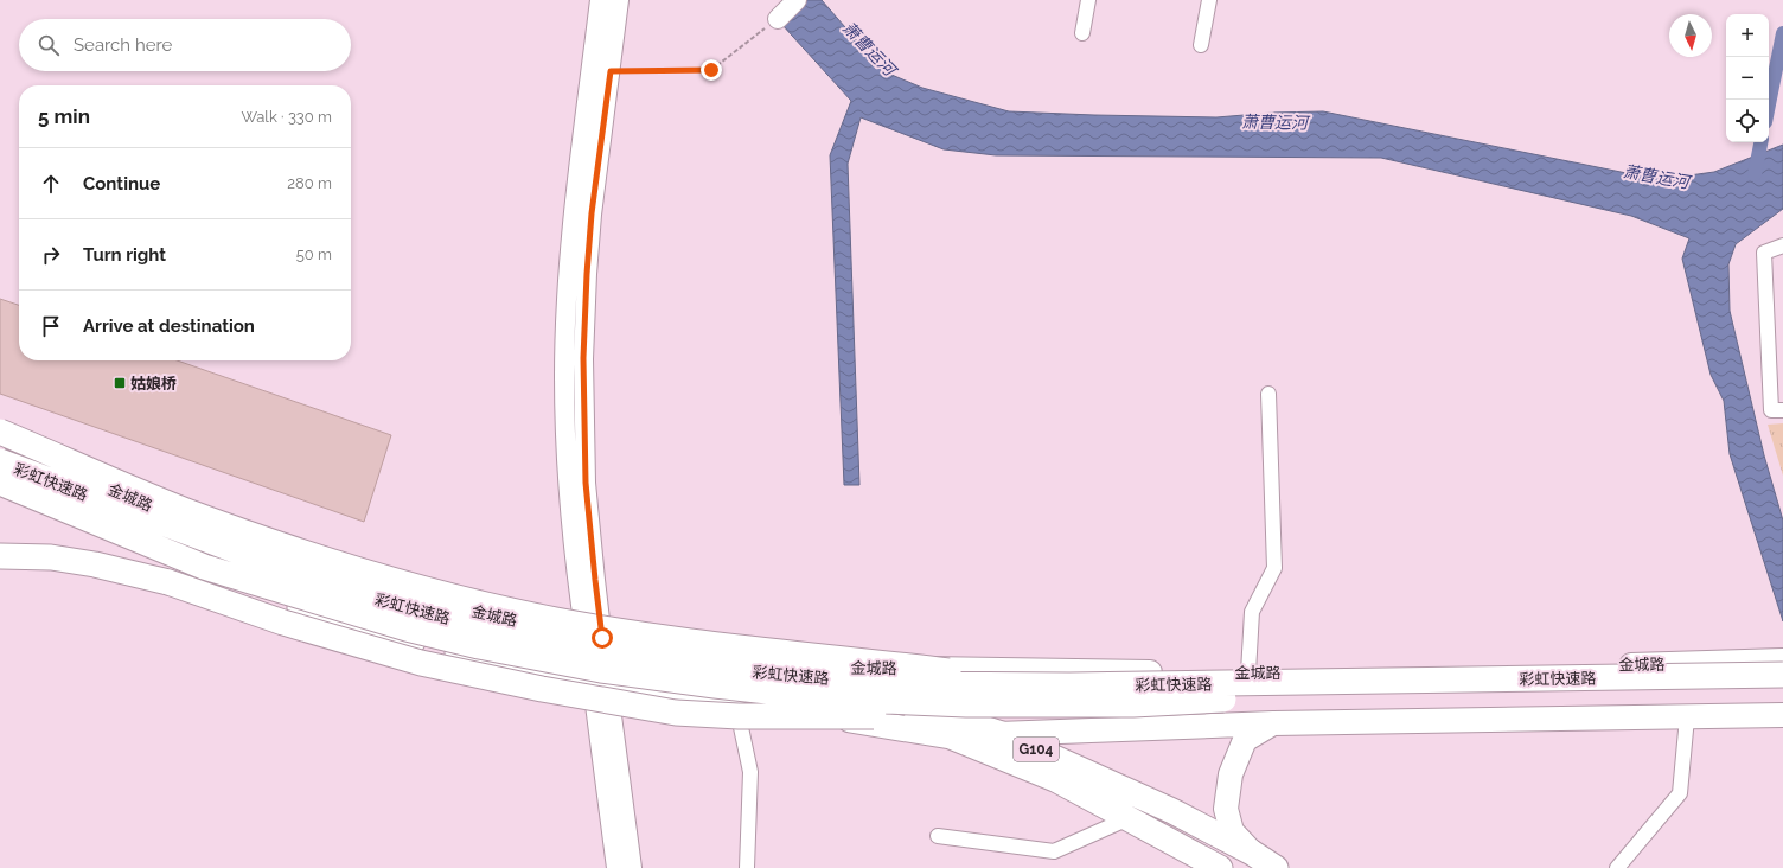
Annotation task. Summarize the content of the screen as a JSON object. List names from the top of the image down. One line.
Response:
{"streets":{"highway":["彩虹快速路","金城路","G104"]},"crossings":[["金城路","G104"]],"water":["萧曹运河"],"places":{"transit":["姑娘桥"]},"north":"bottom","page":{"map_buttons":["+","−"],"search":"Search here","heading":["5 min","Walk · 330 m"],"list":[["Continue","280 m"],["Turn right","50 m"],"Arrive at destination"]}}
